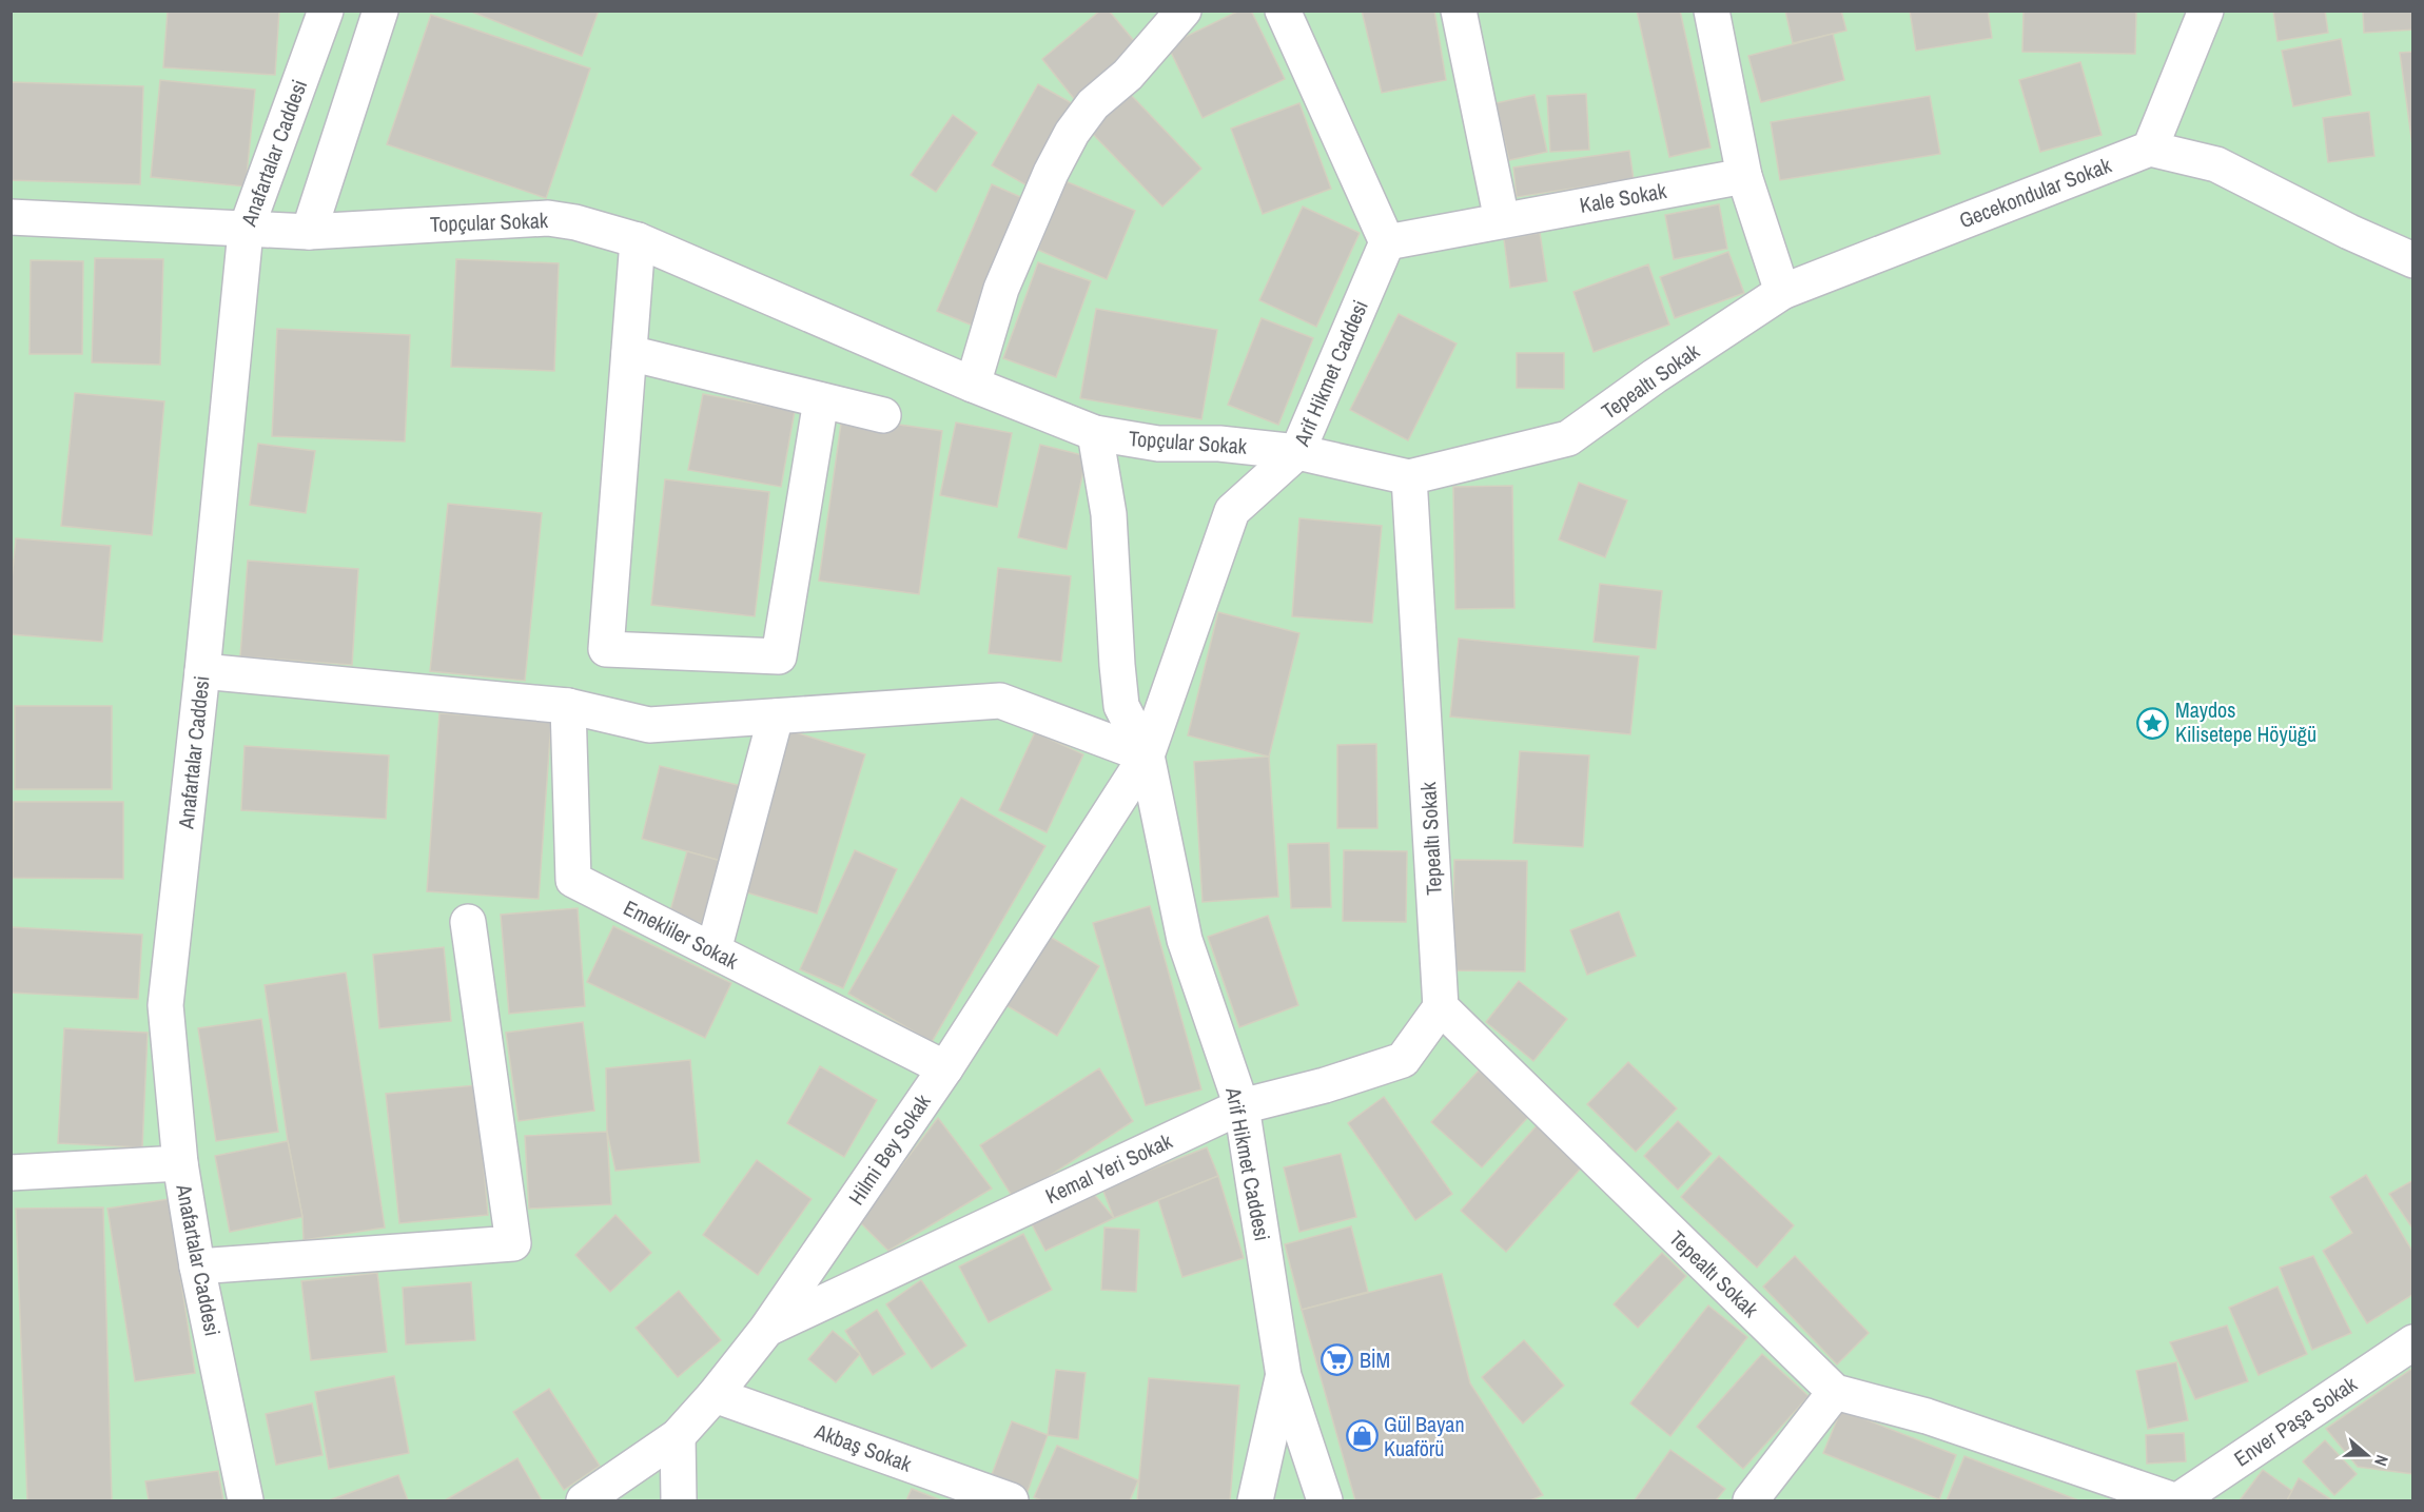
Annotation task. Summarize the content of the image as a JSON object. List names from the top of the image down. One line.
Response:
{"streets":{"street":["Anafartalar Caddesi","Gecekondular Sokak","Kale Sokak","Topçular Sokak","Arif Hikmet Caddesi","Tepealtı Sokak","Emekliler Sokak","Hilmi Bey Sokak","Kemal Yeri Sokak","Enver Paşa Sokak","Akbaş Sokak"]},"crossings":[["Anafartalar Caddesi","Topçular Sokak"],["Gecekondular Sokak","Tepealtı Sokak"],["Kale Sokak","Arif Hikmet Caddesi"],["Topçular Sokak","Arif Hikmet Caddesi"],["Topçular Sokak","Tepealtı Sokak"],["Arif Hikmet Caddesi","Hilmi Bey Sokak"],["Arif Hikmet Caddesi","Kemal Yeri Sokak"],["Tepealtı Sokak","Kemal Yeri Sokak"],["Emekliler Sokak","Hilmi Bey Sokak"],["Hilmi Bey Sokak","Kemal Yeri Sokak"],["Hilmi Bey Sokak","Akbaş Sokak"]],"places":{"place":["Maydos Kilisetepe Höyüğü"],"supermarket":["BİM"],"shop":["Gül Bayan Kuaförü"]},"north":"right"}
